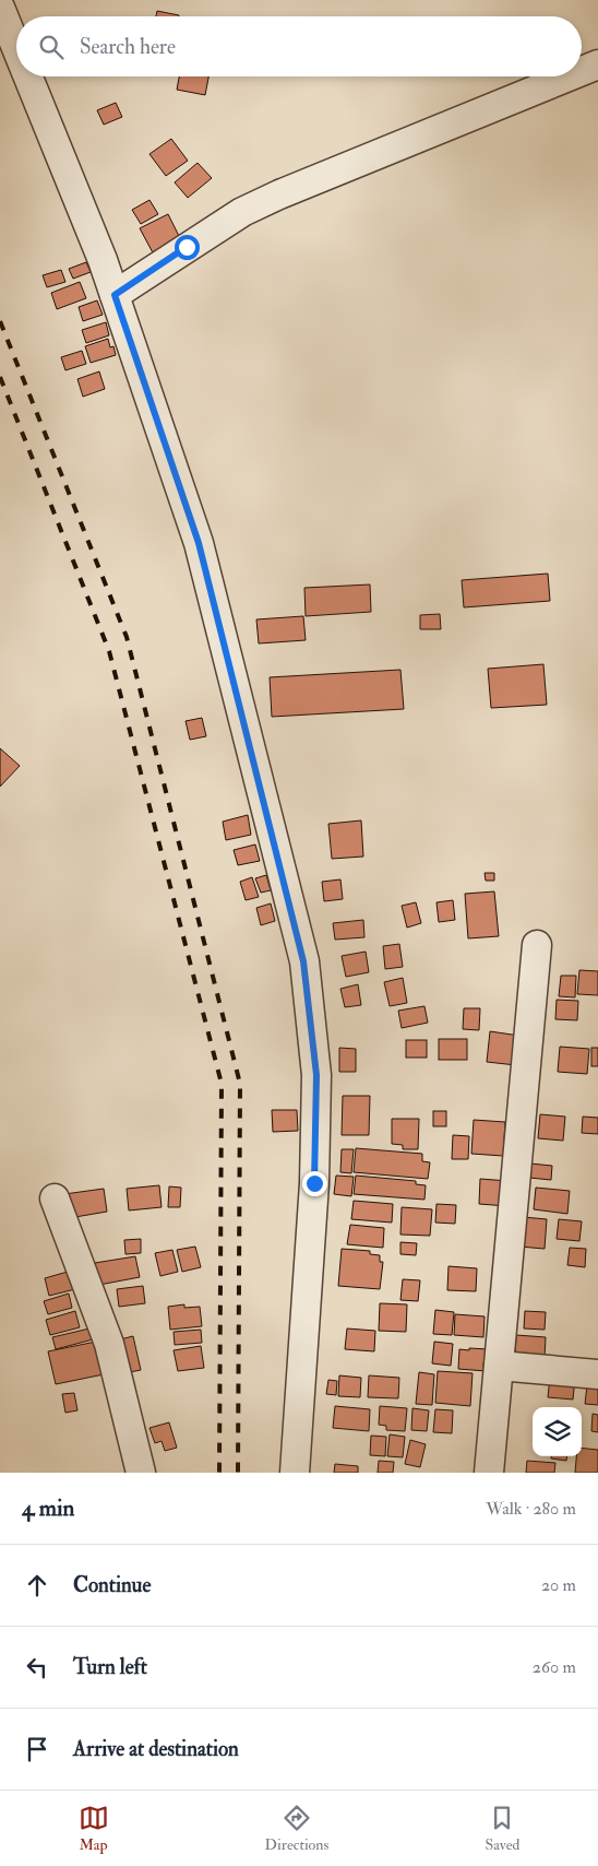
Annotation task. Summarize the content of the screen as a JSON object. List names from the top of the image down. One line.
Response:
{"page":{"search":"Search here","heading":["4 min","Walk · 280 m"],"list":[["Continue","20 m"],["Turn left","260 m"],"Arrive at destination"],"nav":["Map","Directions","Saved"]}}
